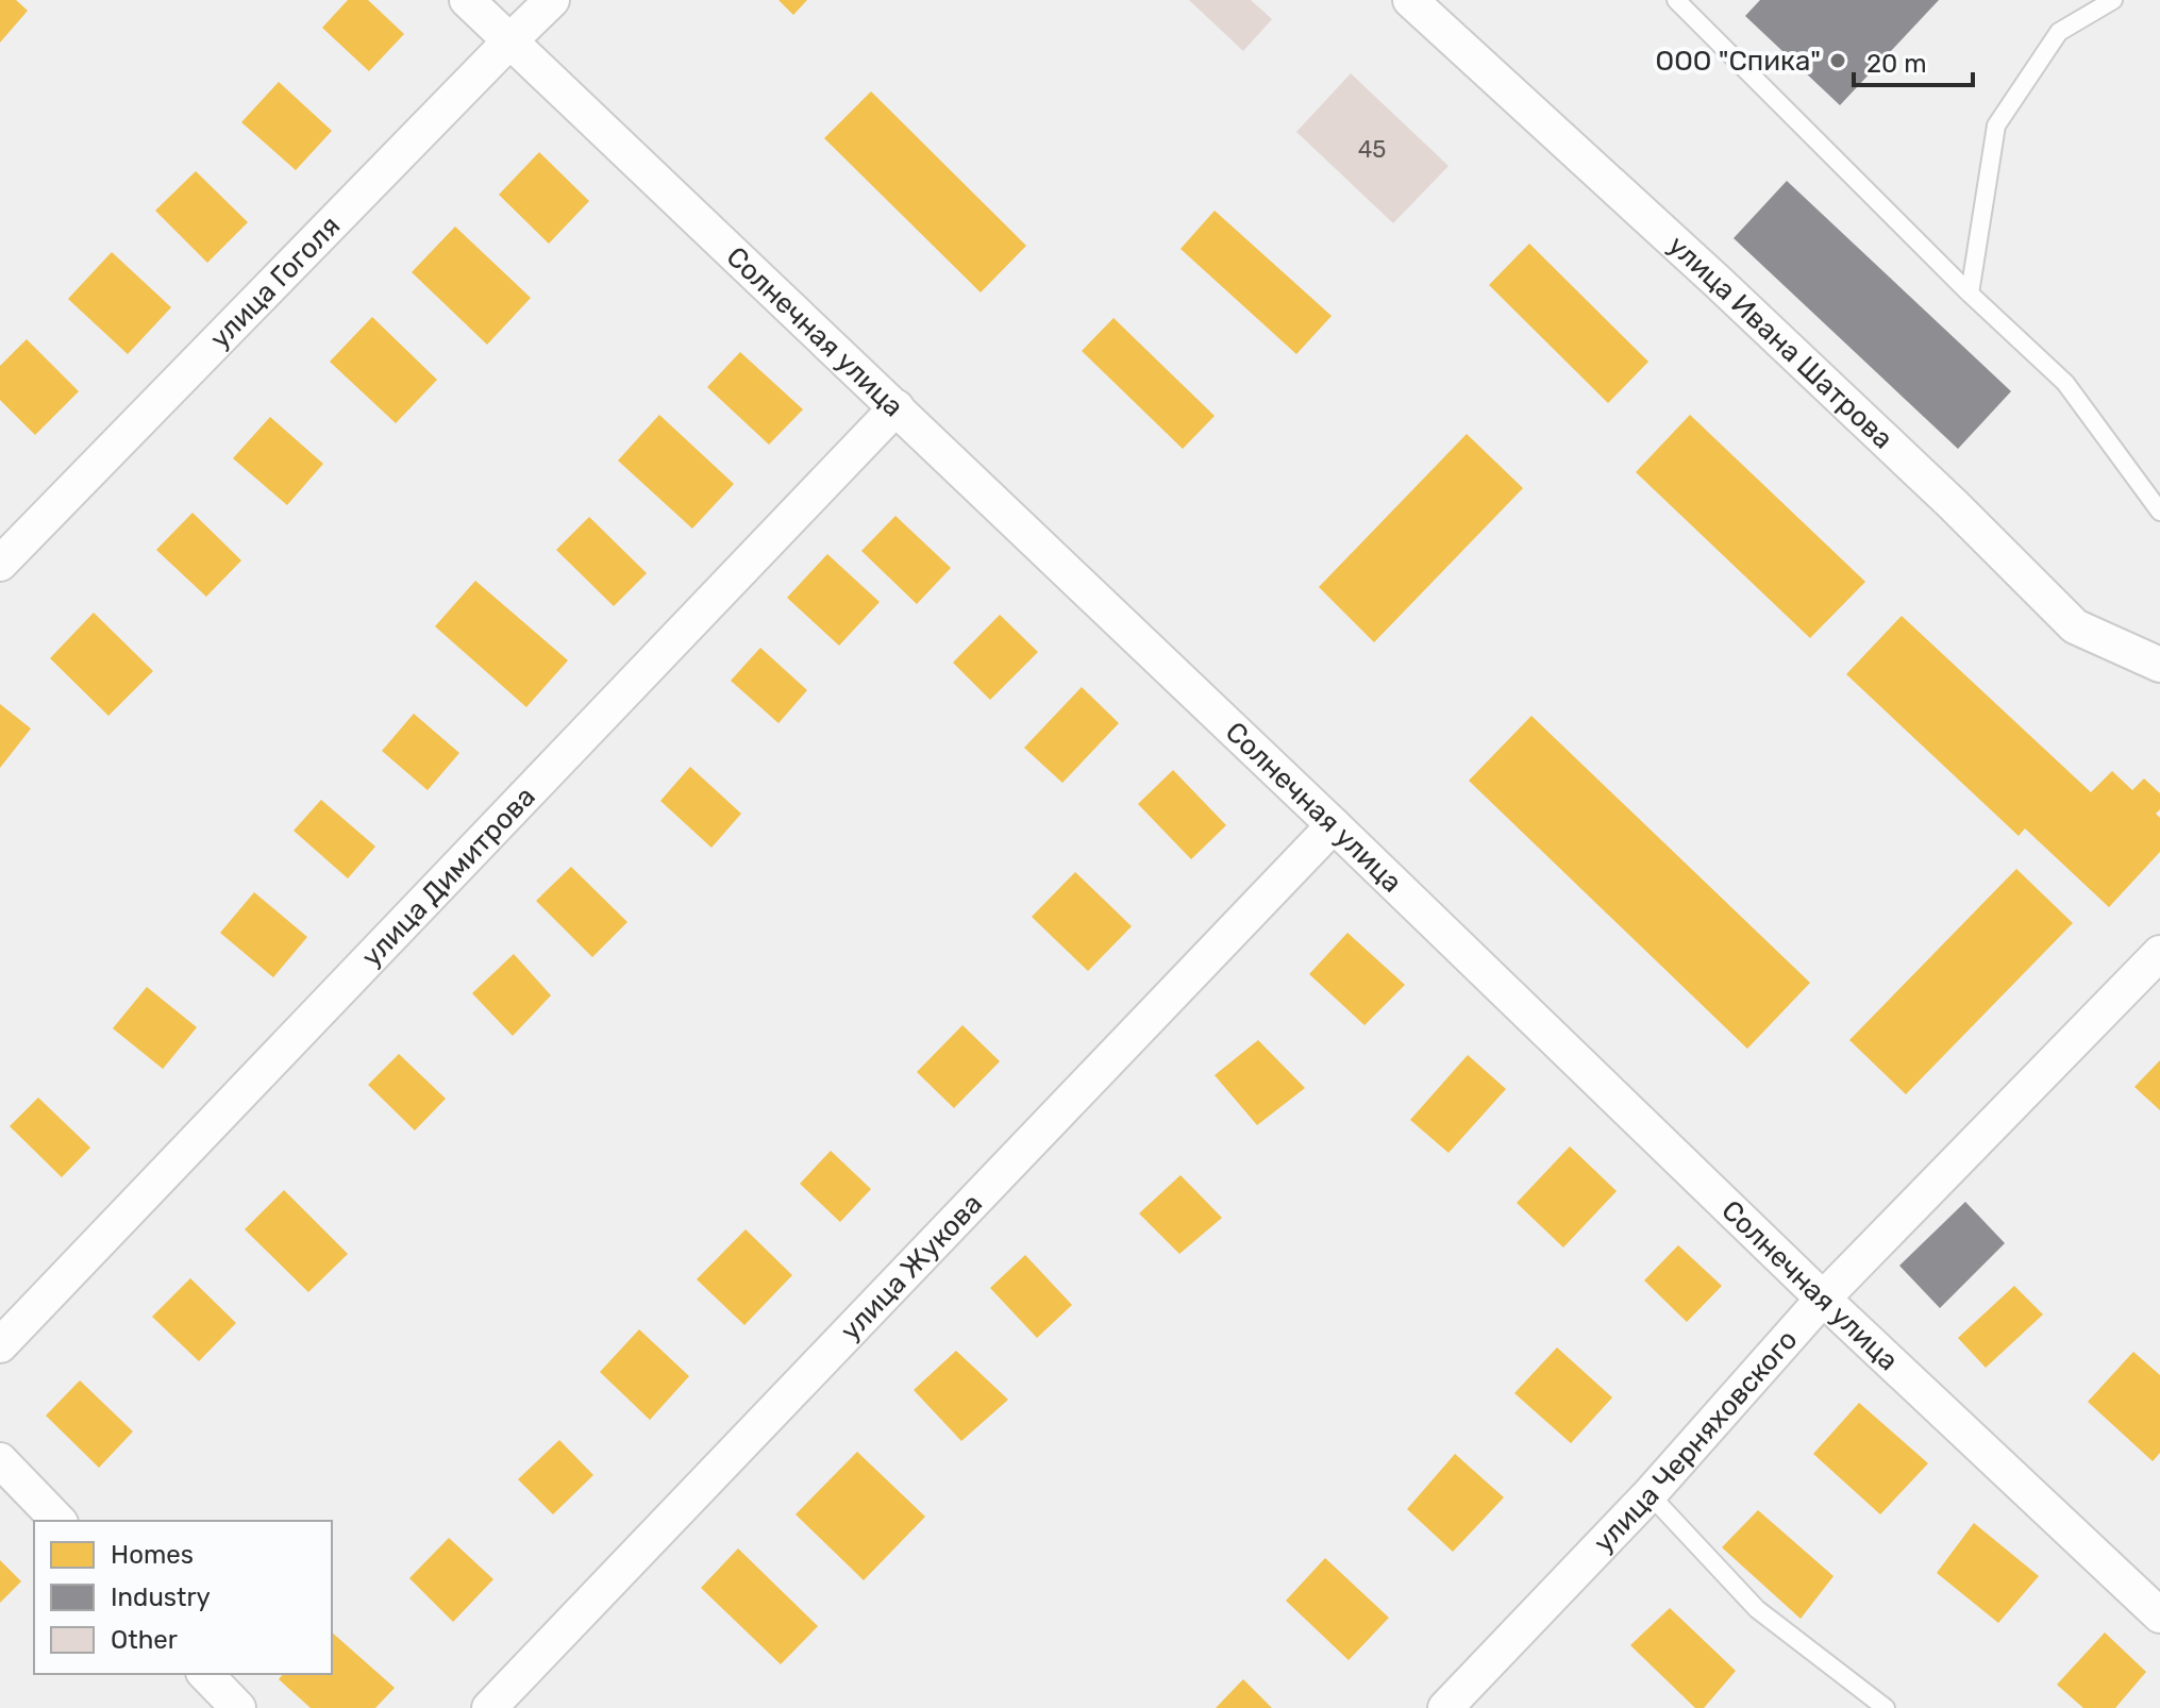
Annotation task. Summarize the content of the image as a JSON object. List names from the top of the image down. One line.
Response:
{"streets":{"street":["улица Гоголя","Солнечная улица","улица Ивана Шатрова","улица Димитрова","улица Жукова","улица Черняховского"]},"crossings":[["улица Гоголя","Солнечная улица"],["Солнечная улица","улица Димитрова"],["Солнечная улица","улица Жукова"],["Солнечная улица","улица Черняховского"]],"places":["ООО \"Спика\""],"house_numbers":["45"],"legend":["Homes","Industry","Other"],"scale_bar":"20 m"}
